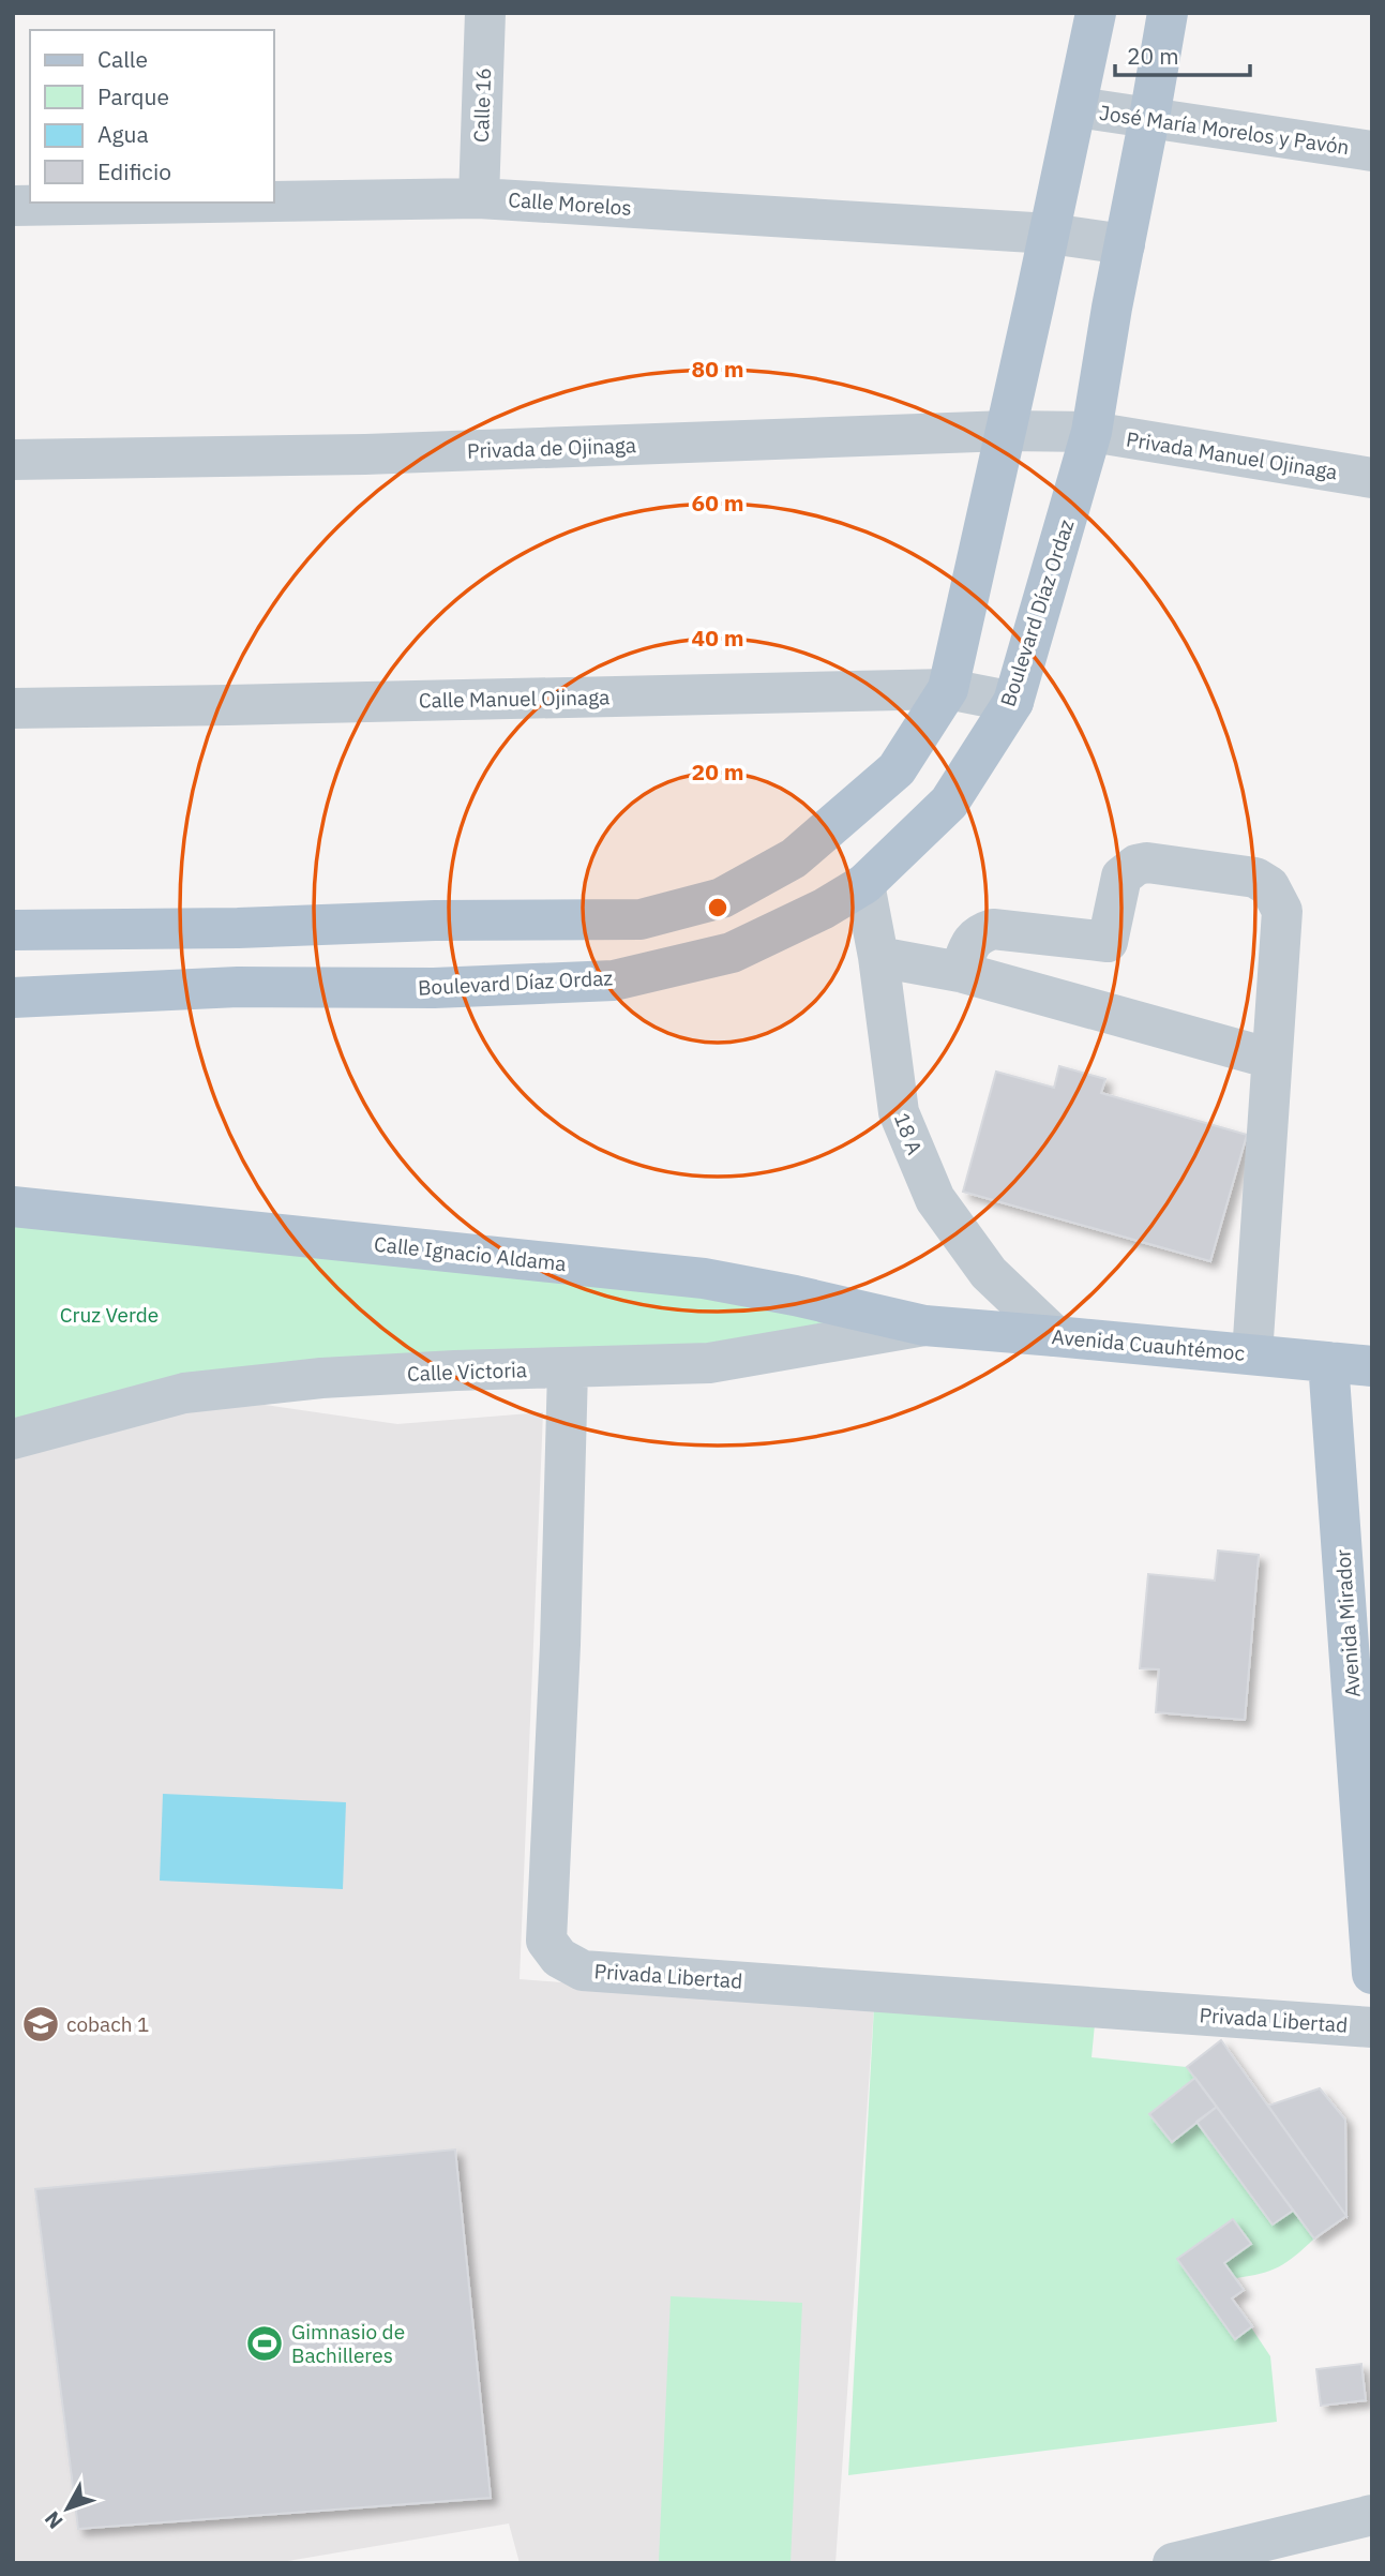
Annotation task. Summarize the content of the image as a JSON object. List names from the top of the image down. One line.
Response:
{"streets":{"main road":["Boulevard Díaz Ordaz","Calle Ignacio Aldama","Avenida Cuauhtémoc","Avenida Mirador"],"street":["Calle 16","José María Morelos y Pavón","Calle Morelos","Privada de Ojinaga","Privada Manuel Ojinaga","Calle Manuel Ojinaga","18 A","Calle Victoria","Privada Libertad"]},"crossings":[["Calle 16","Calle Morelos"],["José María Morelos y Pavón","Boulevard Díaz Ordaz"],["Calle Morelos","Boulevard Díaz Ordaz"],["Privada de Ojinaga","Privada Manuel Ojinaga"],["Privada de Ojinaga","Boulevard Díaz Ordaz"],["Privada Manuel Ojinaga","Boulevard Díaz Ordaz"],["Boulevard Díaz Ordaz","Calle Manuel Ojinaga"],["Boulevard Díaz Ordaz","18 A"],["18 A","Avenida Cuauhtémoc"],["Calle Ignacio Aldama","Avenida Cuauhtémoc"],["Calle Ignacio Aldama","Calle Victoria"],["Avenida Cuauhtémoc","Calle Victoria"],["Avenida Cuauhtémoc","Avenida Mirador"],["Calle Victoria","Privada Libertad"]],"parks":["Cruz Verde"],"places":{"school or university":["cobach 1"],"sports":["Gimnasio de Bachilleres"]},"legend":["Calle","Parque","Agua","Edificio"],"scale_bar":"20 m","north":"bottom left","rings":["80 m","60 m","40 m","20 m"]}
